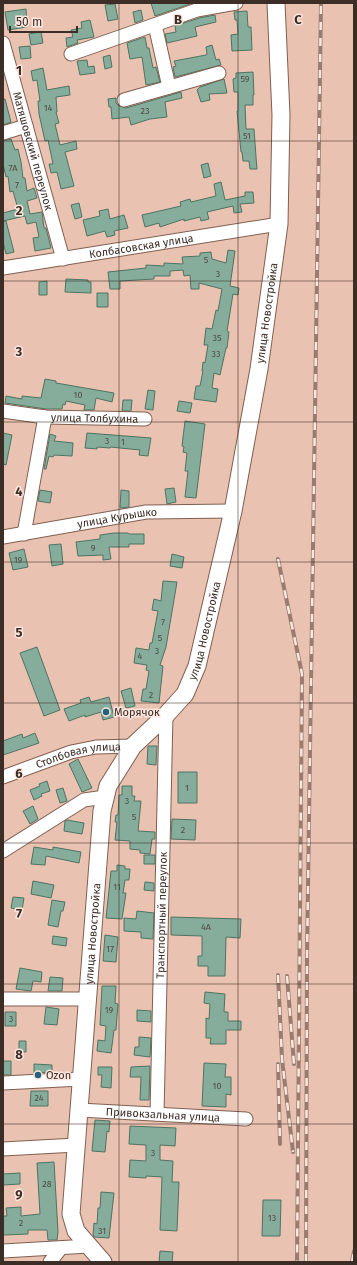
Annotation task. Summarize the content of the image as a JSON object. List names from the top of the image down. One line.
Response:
{"streets":{"main road":["улица Новостройка"],"street":["Матяшовский переулок","Колбасовская улица","улица Толбухина","улица Курышко","Столбовая улица","Транспортный переулок","Привокзальная улица"]},"crossings":[["Матяшовский переулок","Колбасовская улица"],["Колбасовская улица","улица Новостройка"],["улица Новостройка","улица Курышко"],["улица Новостройка","Столбовая улица"],["улица Новостройка","Транспортный переулок"],["улица Новостройка","Привокзальная улица"],["улица Толбухина","улица Курышко"],["Транспортный переулок","Привокзальная улица"]],"places":["Морячок","Ozon"],"house_numbers":["59","14","23","51","7А","7","5","3","35","33","10","3","1","9","19","7","5","3","4","2","1","3","5","2","11","4А","17","19","3","10","24","3","28","13","2","31"],"scale_bar":"50 m","grid":{"columns":["B","C"],"rows":["1","2","3","4","5","6","7","8","9"]}}
